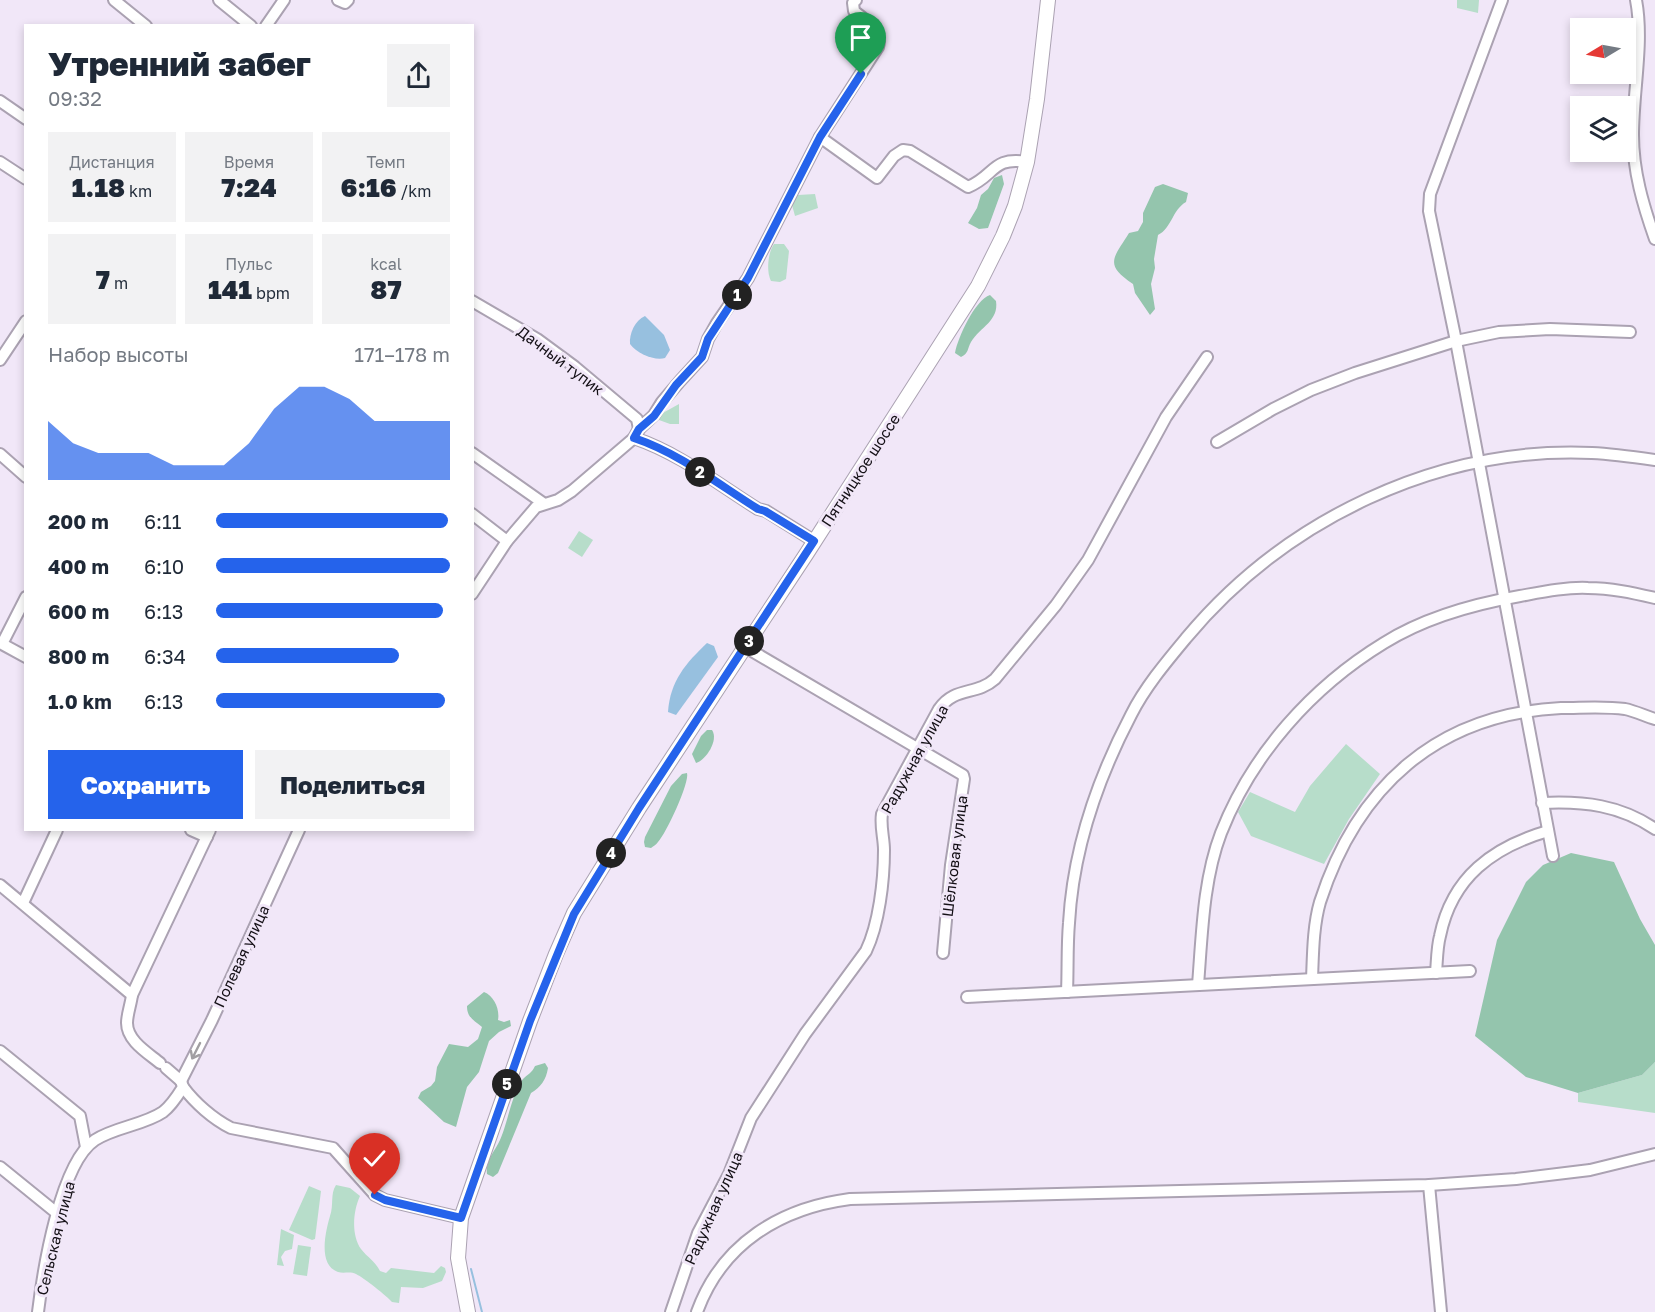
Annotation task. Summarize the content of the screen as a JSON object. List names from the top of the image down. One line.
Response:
{"streets":{"main road":["Пятницкое шоссе"],"street":["Дачный тупик","Радужная улица","Шёлковая улица","Полевая улица","Сельская улица"]},"crossings":[["Радужная улица","Шёлковая улица"],["Полевая улица","Сельская улица"]],"north":"left","page":{"heading":["Утренний забег","09:32"],"stats":[["Дистанция","1.18 km"],["Время","7:24"],["Темп","6:16 /km"],["7 m"],["Пульс","141 bpm"],["kcal","87"]],"pins":["1","2","3","4","5"],"chart":["Набор высоты","171–178 m"],"list":[{"name":"200 m","note":"6:11"},{"name":"400 m","note":"6:10"},{"name":"600 m","note":"6:13"},{"name":"800 m","note":"6:34"},{"name":"1.0 km","note":"6:13"}],"buttons":["Сохранить","Поделиться"]}}
